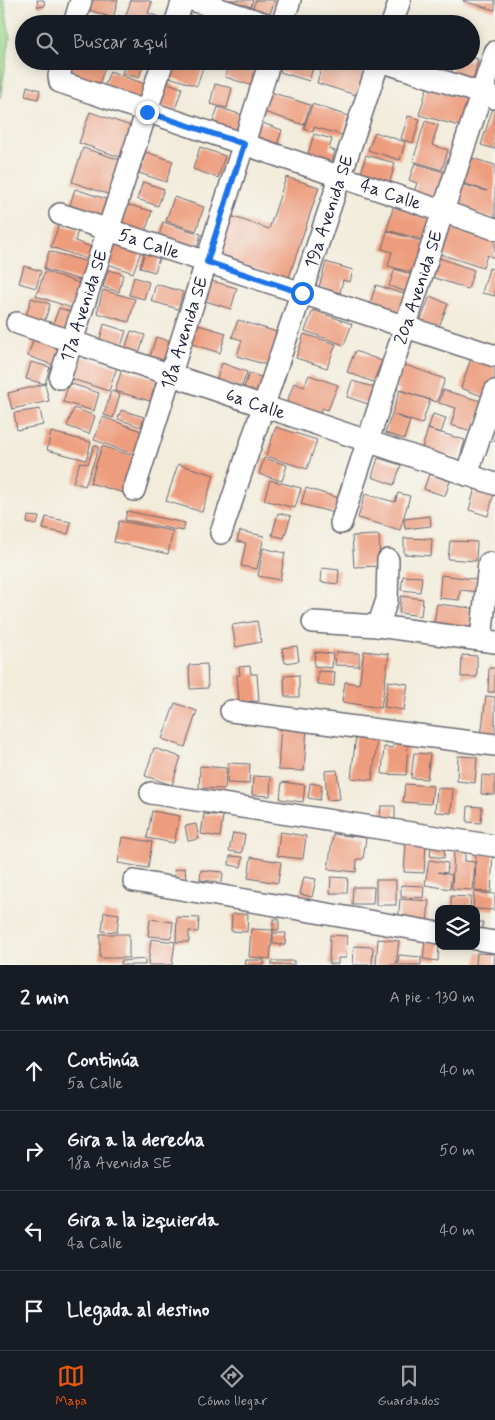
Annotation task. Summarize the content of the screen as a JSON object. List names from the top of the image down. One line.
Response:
{"streets":{"street":["4a Calle","19a Avenida SE","5a Calle","20a Avenida SE","17a Avenida SE","18a Avenida SE","6a Calle"]},"crossings":[["4a Calle","19a Avenida SE"],["4a Calle","20a Avenida SE"],["4a Calle","17a Avenida SE"],["4a Calle","18a Avenida SE"],["19a Avenida SE","5a Calle"],["19a Avenida SE","6a Calle"],["5a Calle","20a Avenida SE"],["5a Calle","17a Avenida SE"],["5a Calle","18a Avenida SE"],["20a Avenida SE","6a Calle"],["17a Avenida SE","6a Calle"],["18a Avenida SE","6a Calle"]],"page":{"search":"Buscar aquí","heading":["2 min","A pie · 130 m"],"list":[["Continúa","5a Calle","40 m"],["Gira a la derecha","18a Avenida SE","50 m"],["Gira a la izquierda","4a Calle","40 m"],"Llegada al destino"],"nav":["Mapa","Cómo llegar","Guardados"]}}
